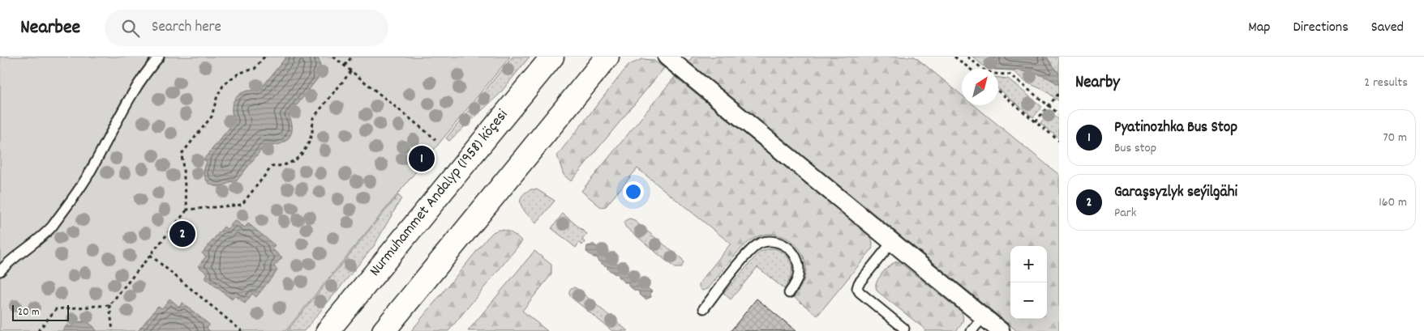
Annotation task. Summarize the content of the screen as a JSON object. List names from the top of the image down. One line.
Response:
{"streets":{"main road":["Nurmuhammet Andalyp (1958) köçesi"]},"scale_bar":"20 m","north":"top right","page":{"header":"Nearbee","search":"Search here","nav":["Map","Directions","Saved"],"heading":["Nearby","2 results"],"list":[{"mark":"1","name":"Pyatinozhka Bus Stop","note":"Bus stop","value":"70 m"},{"mark":"2","name":"Garaşsyzlyk seýilgähi","note":"Park","value":"160 m"}],"pins":["1","2"],"map_buttons":["+","−"],"scale":"20 m"}}
